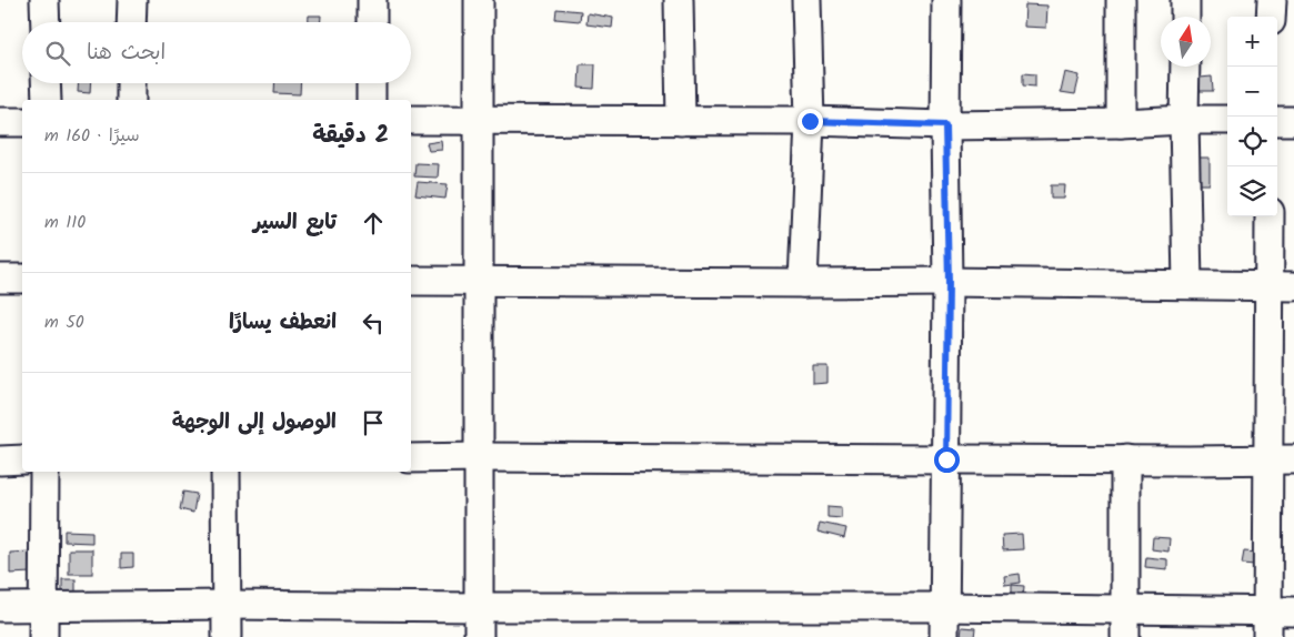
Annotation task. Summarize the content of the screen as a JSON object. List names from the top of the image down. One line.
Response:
{"north":"top","page":{"map_buttons":["+","−"],"search":"ابحث هنا","heading":["2 دقيقة","سيرًا · 160 m"],"list":[["تابع السير","110 m"],["انعطف يسارًا","50 m"],"الوصول إلى الوجهة"]}}
